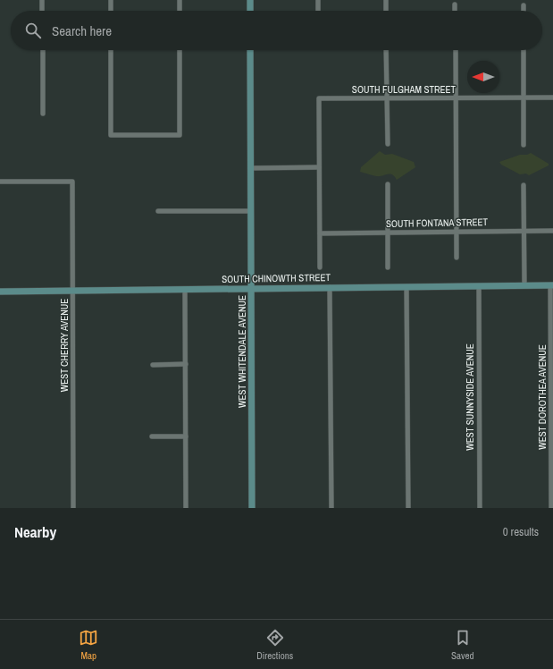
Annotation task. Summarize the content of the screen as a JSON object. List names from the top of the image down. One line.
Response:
{"streets":{"street":["SOUTH FULGHAM STREET","SOUTH FONTANA STREET","SOUTH CHINOWTH STREET","WEST CHERRY AVENUE","WEST WHITENDALE AVENUE","WEST SUNNYSIDE AVENUE","WEST DOROTHEA AVENUE"]},"crossings":[["SOUTH CHINOWTH STREET","WEST CHERRY AVENUE"],["SOUTH CHINOWTH STREET","WEST WHITENDALE AVENUE"],["SOUTH CHINOWTH STREET","WEST SUNNYSIDE AVENUE"],["SOUTH CHINOWTH STREET","WEST DOROTHEA AVENUE"]],"north":"left","page":{"search":"Search here","heading":["Nearby","0 results"],"nav":["Map","Directions","Saved"]}}
